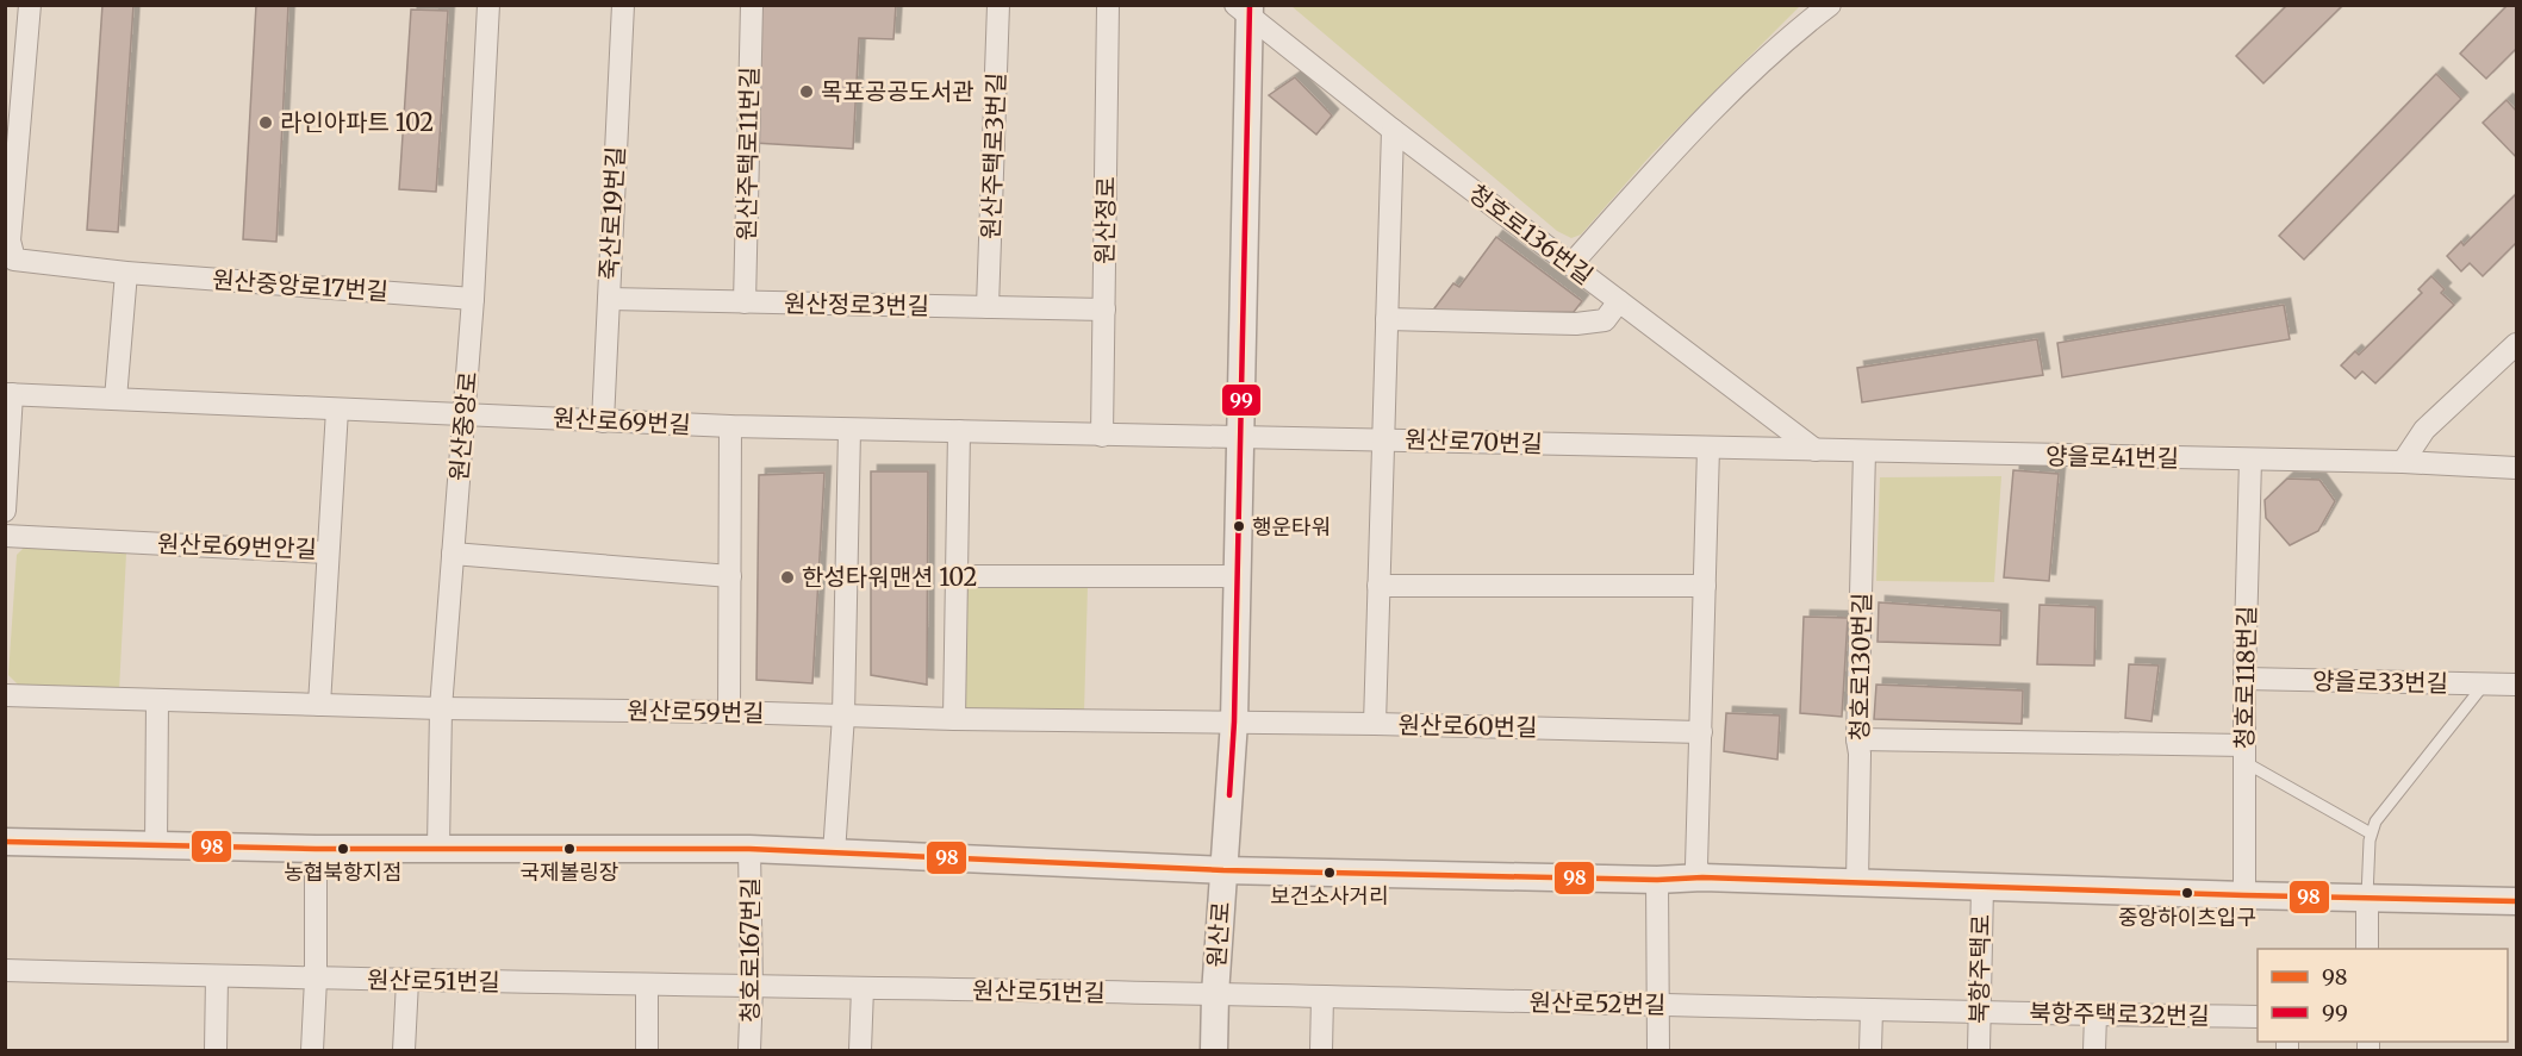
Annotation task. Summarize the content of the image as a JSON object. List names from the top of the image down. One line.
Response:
{"streets":{"street":["원산주택로11번길","원산주택로3번길","죽산로19번길","원산정로","청호로136번길","원산중앙로17번길","원산정로3번길","원산로69번길","원산중앙로","원산로70번길","양을로41번길","원산로69번안길","청호로130번길","청호로118번길","양을로33번길","원산로59번길","원산로60번길","원산로","청호로167번길","북항주택로","원산로51번길","원산로52번길","북항주택로32번길"]},"crossings":[["원산주택로11번길","원산정로3번길"],["원산주택로3번길","원산정로3번길"],["죽산로19번길","원산정로3번길"],["죽산로19번길","원산로69번길"],["원산정로","원산정로3번길"],["원산정로","원산로69번길"],["청호로136번길","양을로41번길"],["청호로136번길","원산로"],["원산중앙로17번길","원산중앙로"],["원산로69번길","원산중앙로"],["원산로69번길","원산로70번길"],["원산로69번길","원산로69번안길"],["원산로69번길","원산로"],["원산중앙로","원산로59번길"],["원산로70번길","양을로41번길"],["원산로70번길","원산로"],["양을로41번길","청호로130번길"],["양을로41번길","청호로118번길"],["청호로118번길","양을로33번길"],["원산로59번길","원산로60번길"],["원산로59번길","원산로"],["원산로60번길","원산로"],["원산로","원산로51번길"],["원산로","원산로52번길"],["청호로167번길","원산로51번길"],["북항주택로","원산로52번길"],["북항주택로","북항주택로32번길"],["원산로51번길","원산로52번길"],["원산로52번길","북항주택로32번길"]],"places":["목포공공도서관","라인아파트 102","행운타워","한성타워맨션 102","농협북항지점","국제볼링장","보건소사거리","중앙하이츠입구"],"lines":["transit line 99","transit line 98"],"legend":["98","99"]}
